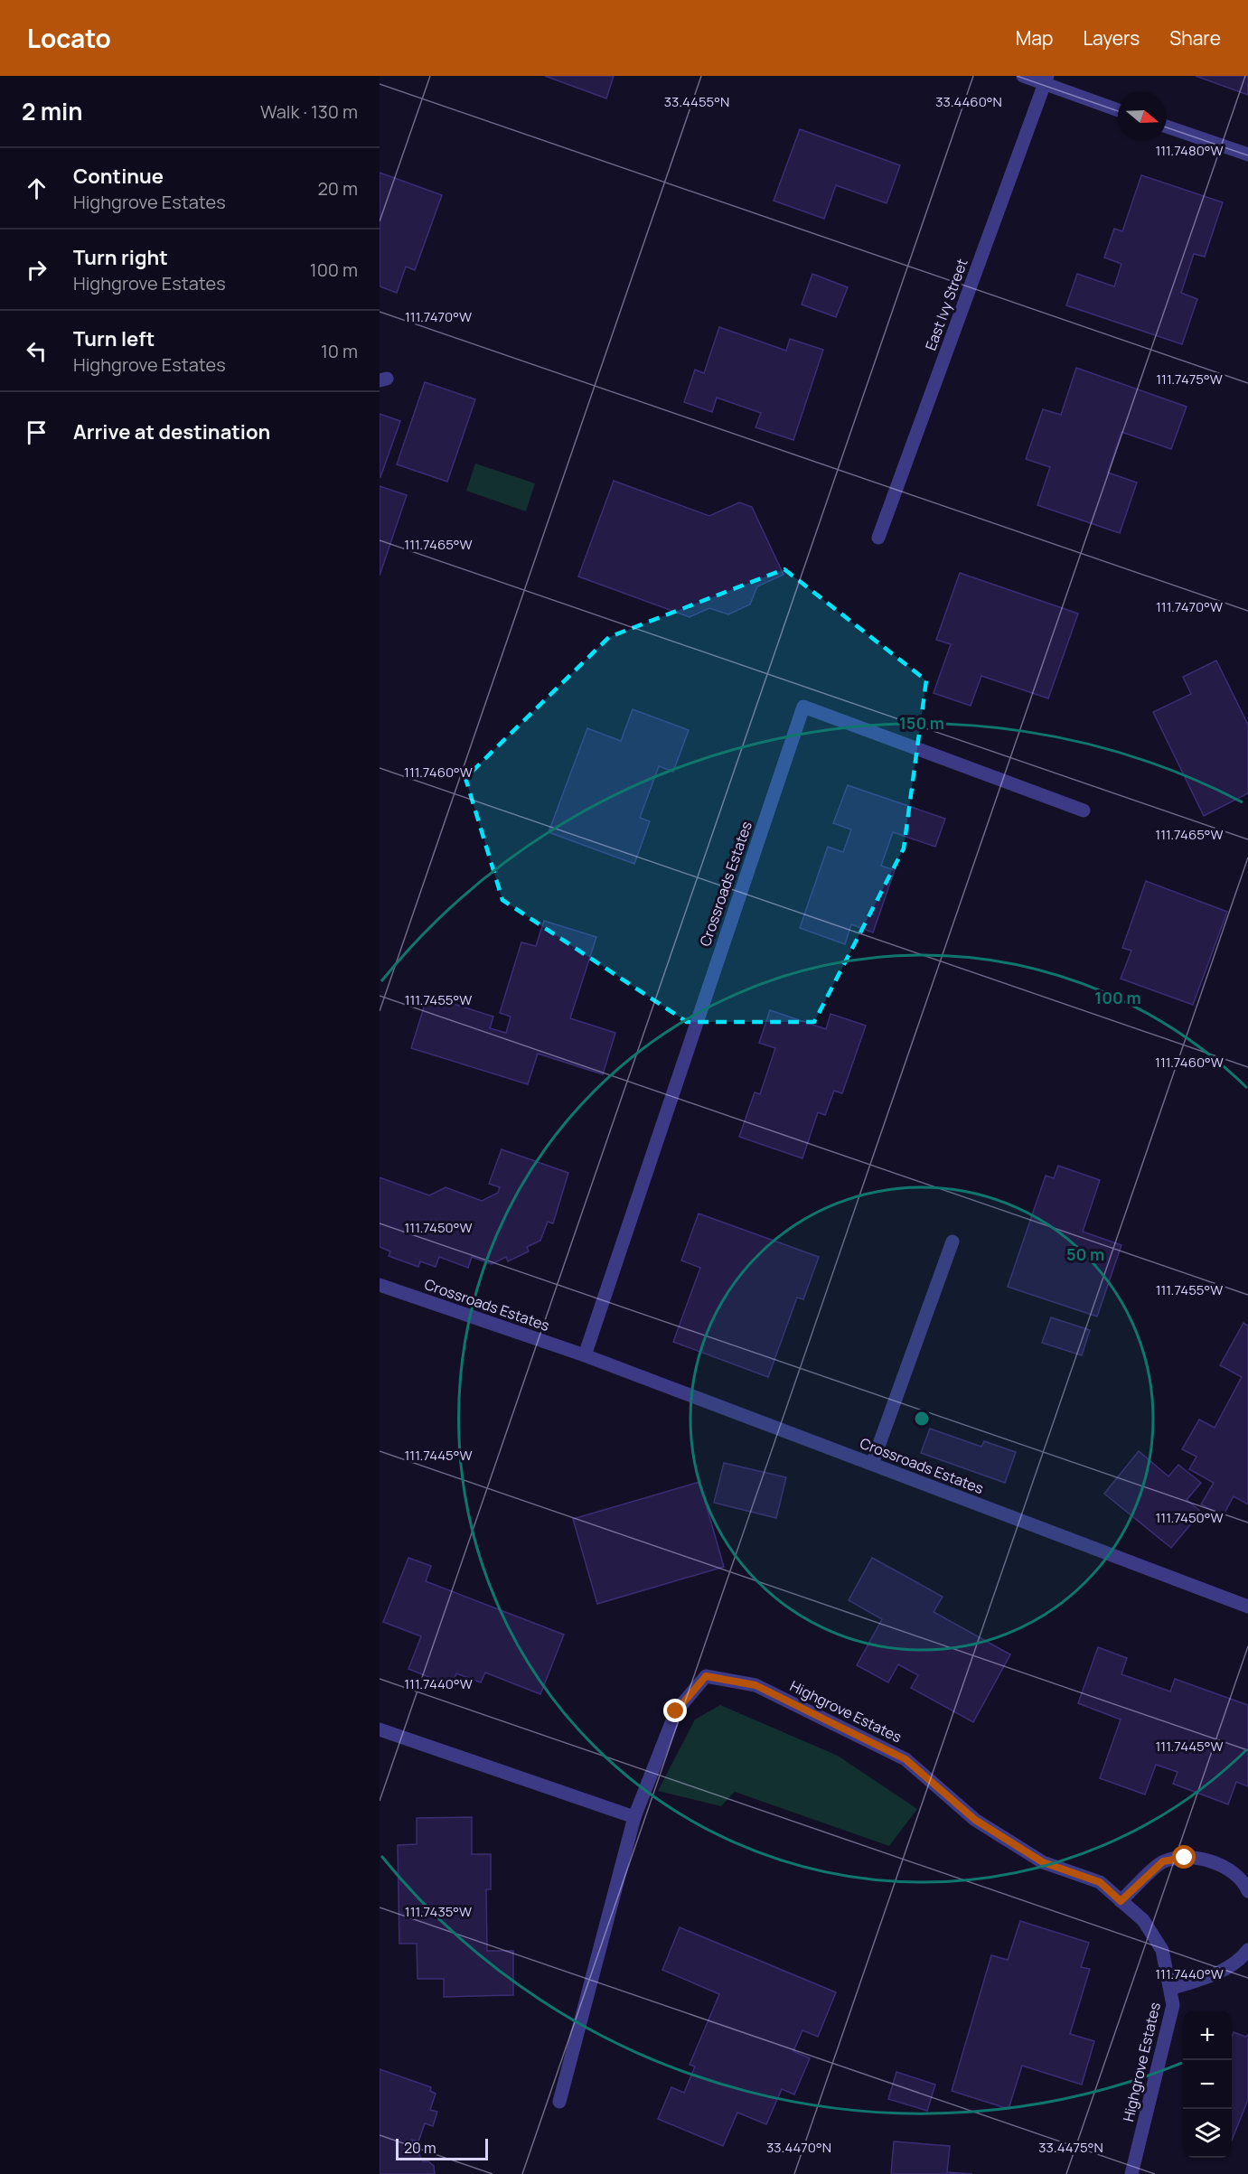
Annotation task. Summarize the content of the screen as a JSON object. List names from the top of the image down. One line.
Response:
{"streets":{"street":["East Ivy Street","Crossroads Estates","Highgrove Estates"]},"scale_bar":"20 m","north":"right","page":{"header":"Locato","nav":["Map","Layers","Share"],"heading":["2 min","Walk · 130 m"],"list":[["Continue","Highgrove Estates","20 m"],["Turn right","Highgrove Estates","100 m"],["Turn left","Highgrove Estates","10 m"],"Arrive at destination"],"map_buttons":["+","−"],"scale":"20 m"},"coordinates":["33.4460°N","33.4455°N","111.7480°W","111.7470°W","111.7475°W","111.7465°W","111.7460°W","111.7455°W","111.7450°W","111.7445°W","111.7440°W","111.7435°W","33.4470°N","33.4475°N"],"rings":["150 m","100 m","50 m"]}
